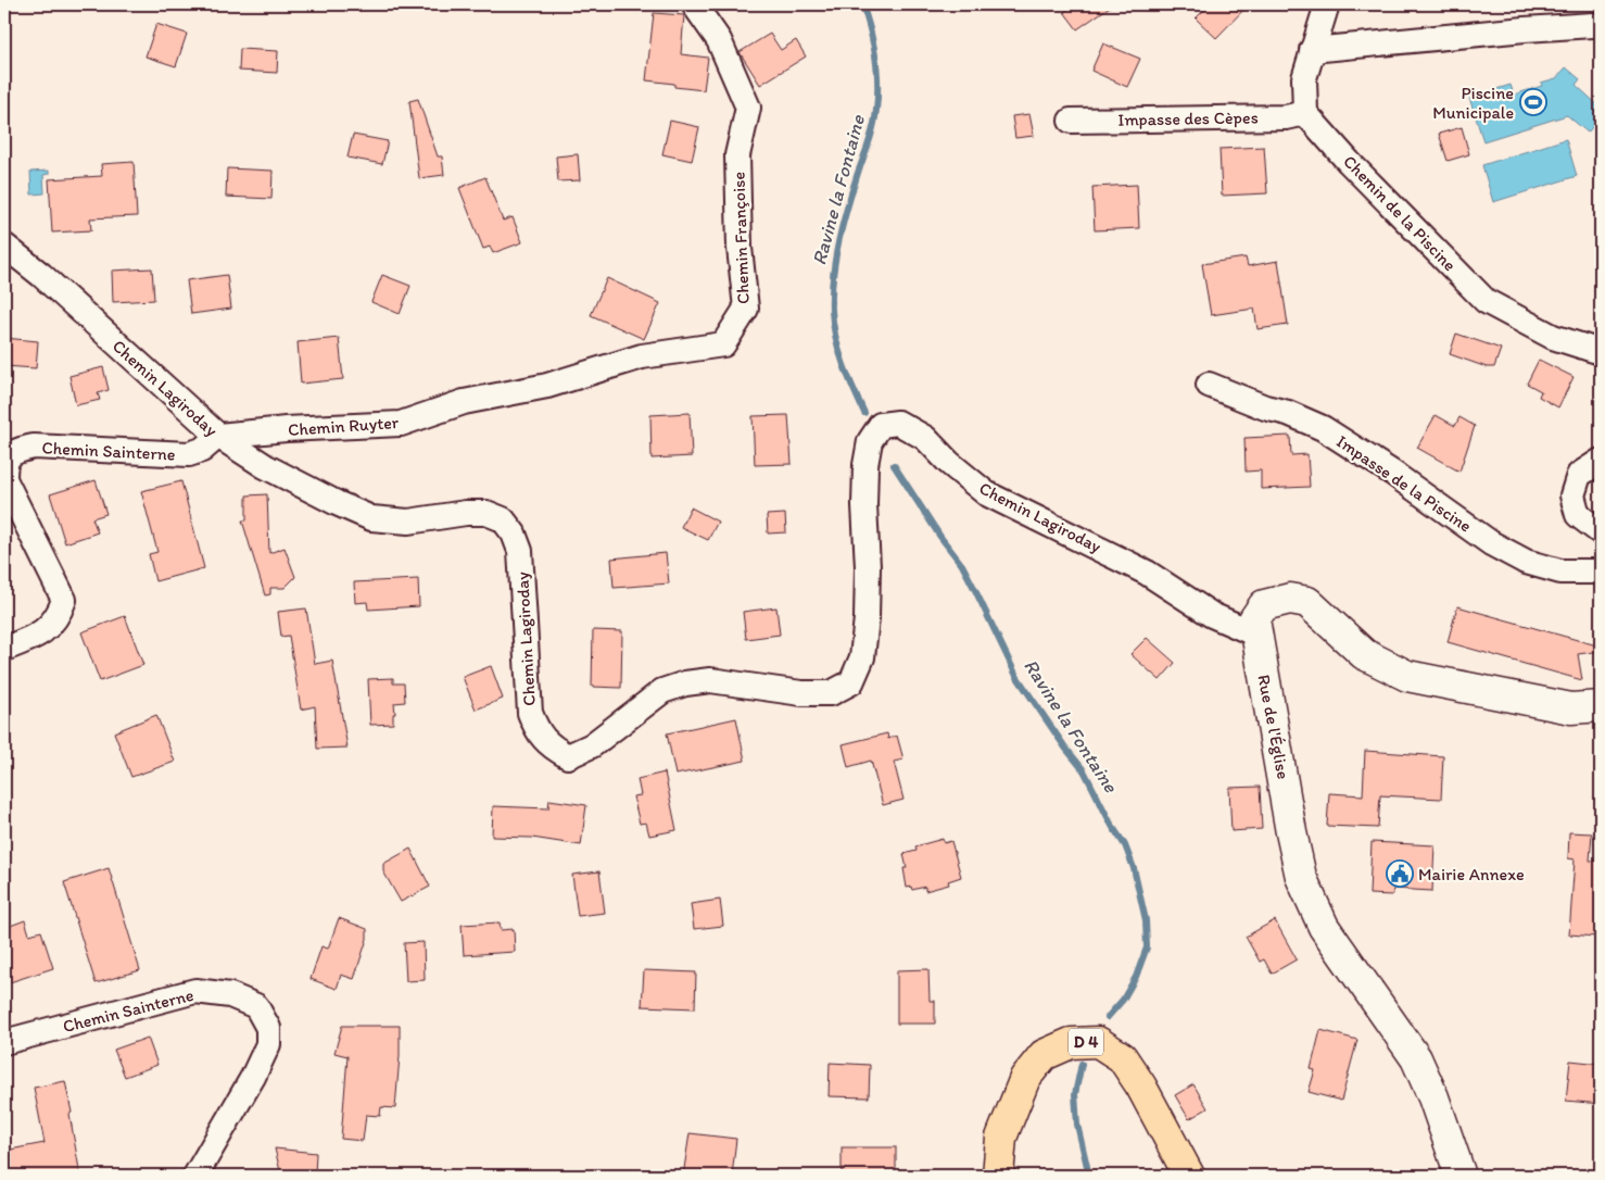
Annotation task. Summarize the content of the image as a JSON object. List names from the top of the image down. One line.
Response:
{"streets":{"main road":["D 4"],"street":["Impasse des Cèpes","Chemin de la Piscine","Chemin Françoise","Chemin Lagiroday","Chemin Ruyter","Chemin Sainterne","Impasse de la Piscine","Rue de l'Église"]},"crossings":[["Impasse des Cèpes","Chemin de la Piscine"],["Chemin Françoise","Chemin Ruyter"],["Chemin Lagiroday","Chemin Ruyter"],["Chemin Lagiroday","Chemin Sainterne"],["Chemin Lagiroday","Rue de l'Église"],["Chemin Ruyter","Chemin Sainterne"]],"water":["Ravine la Fontaine"],"places":{"sports":["Piscine Municipale"],"public building":["Mairie Annexe"]}}
